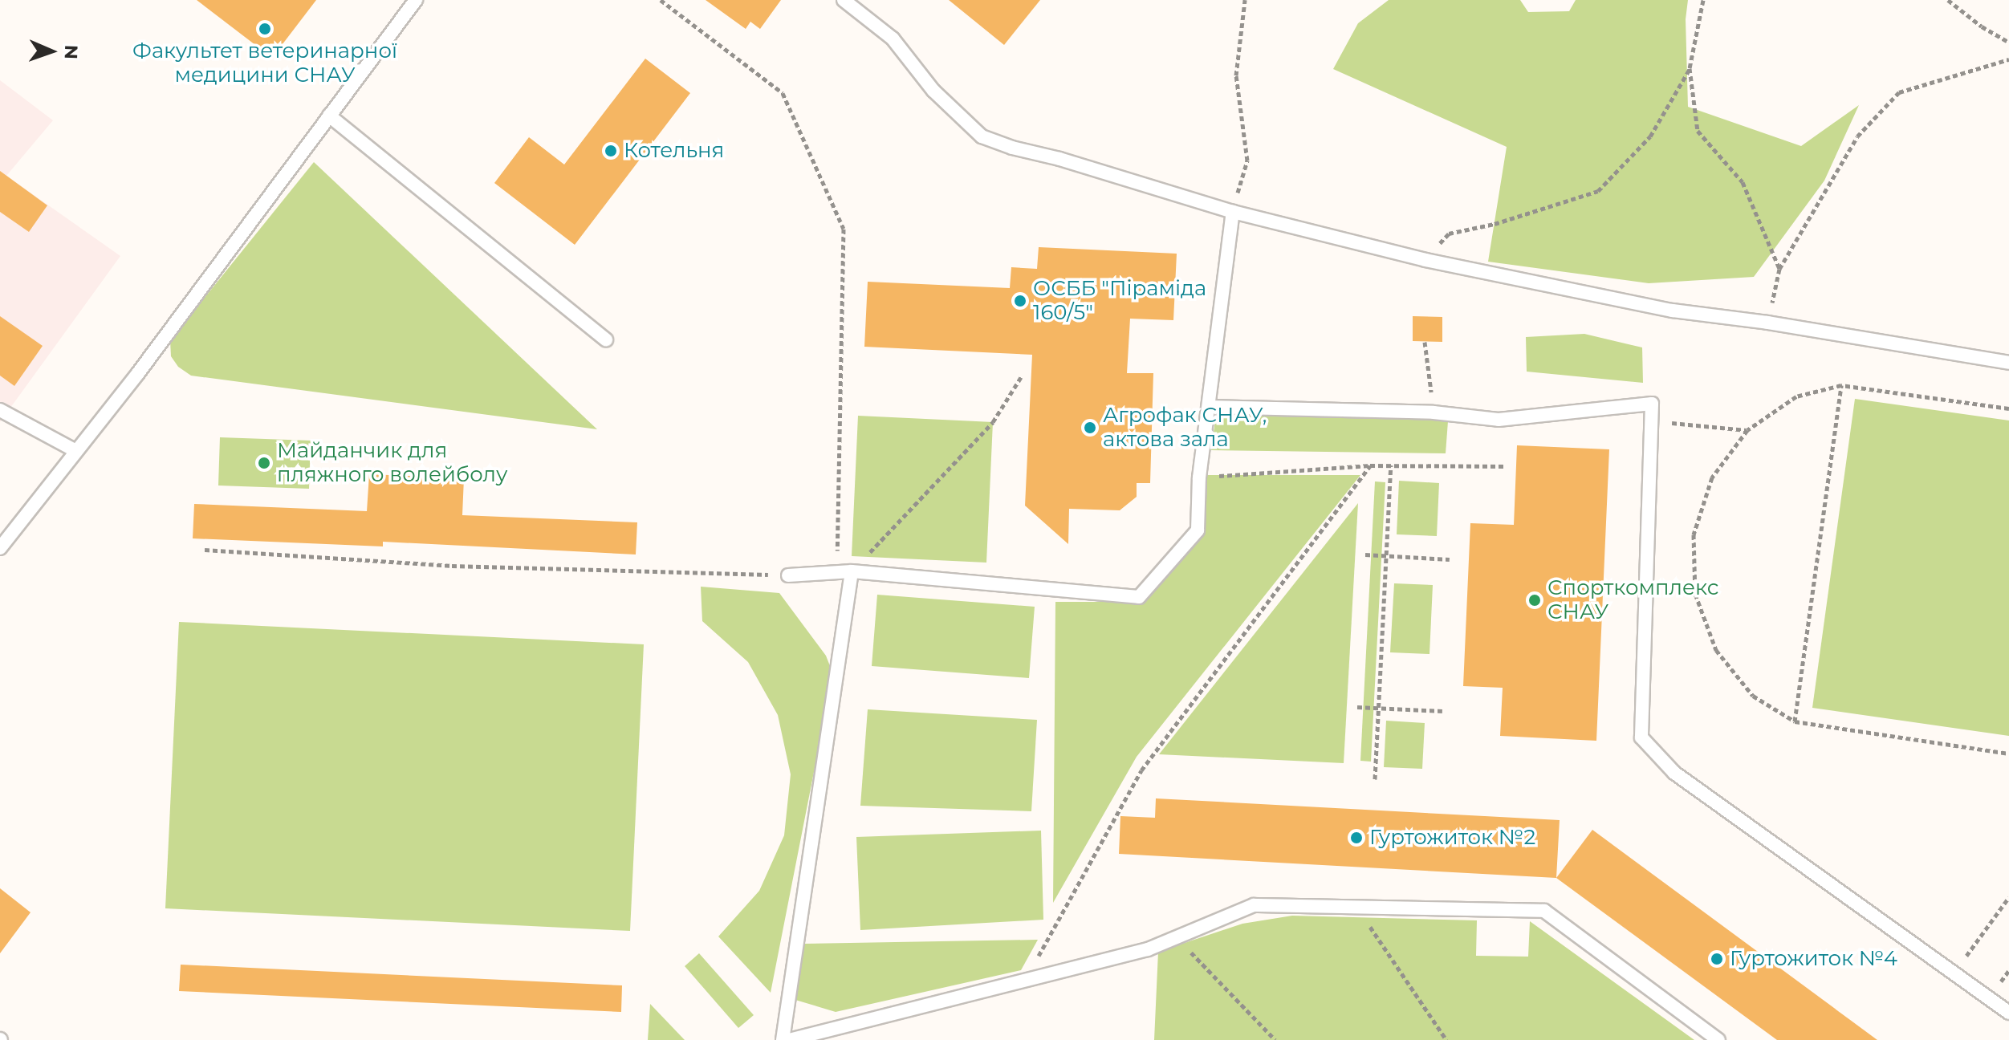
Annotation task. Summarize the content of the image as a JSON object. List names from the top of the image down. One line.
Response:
{"places":["Факультет ветеринарної медицини СНАУ","Котельня","ОСББ \"Піраміда 160/5\"","Агрофак СНАУ, актова зала","Майданчик для пляжного волейболу","Спорткомплекс СНАУ","Гуртожиток №2","Гуртожиток №4"],"north":"right"}
